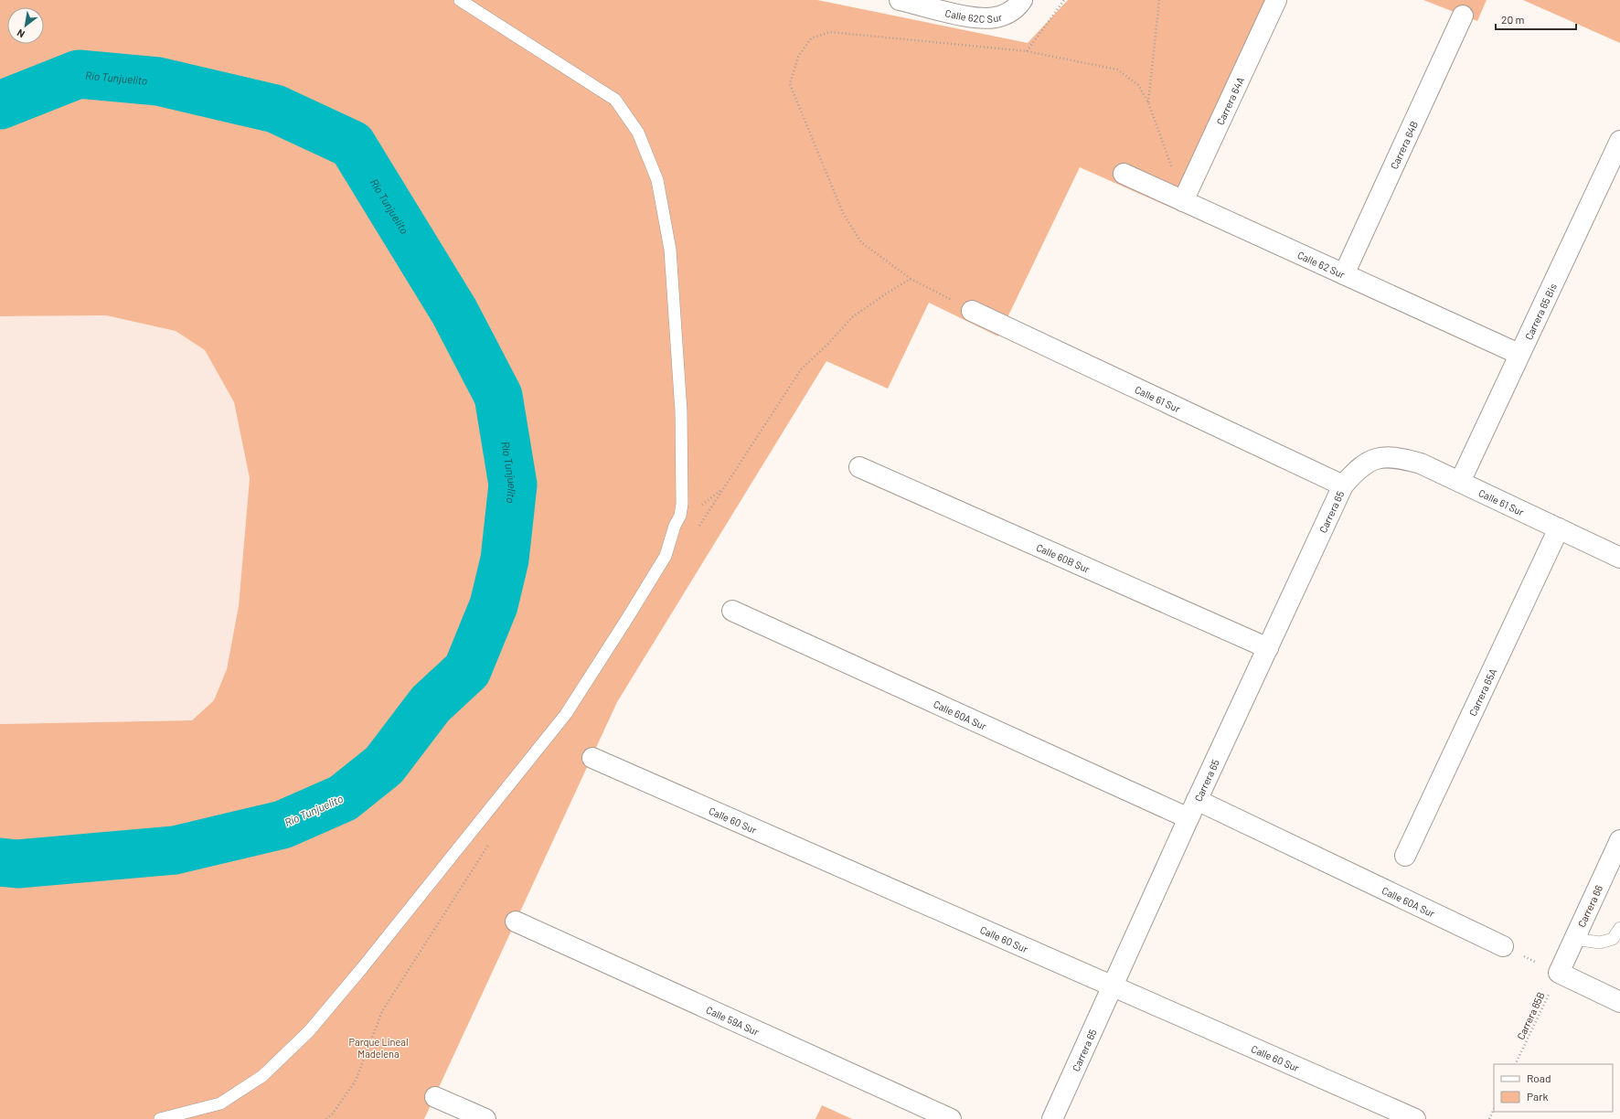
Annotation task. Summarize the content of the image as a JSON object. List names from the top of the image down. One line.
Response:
{"streets":{"street":["Calle 62C Sur","Carrera 64A","Carrera 64B","Calle 62 Sur","Carrera 65 Bis","Calle 61 Sur","Carrera 65","Calle 60B Sur","Carrera 65A","Calle 60A Sur","Calle 60 Sur","Carrera 66","Calle 59A Sur"],"path":["Carrera 65B"]},"crossings":[["Carrera 64A","Calle 62 Sur"],["Carrera 64B","Calle 62 Sur"],["Calle 62 Sur","Carrera 65 Bis"],["Carrera 65 Bis","Calle 61 Sur"],["Calle 61 Sur","Carrera 65"],["Calle 61 Sur","Carrera 65A"],["Carrera 65","Calle 60B Sur"],["Carrera 65","Calle 60A Sur"],["Carrera 65","Calle 60 Sur"],["Carrera 66","Carrera 65B"]],"water":["Río Tunjuelito"],"parks":["Parque Lineal Madelena"],"legend":["Road","Park"],"scale_bar":"20 m","north":"bottom left"}
